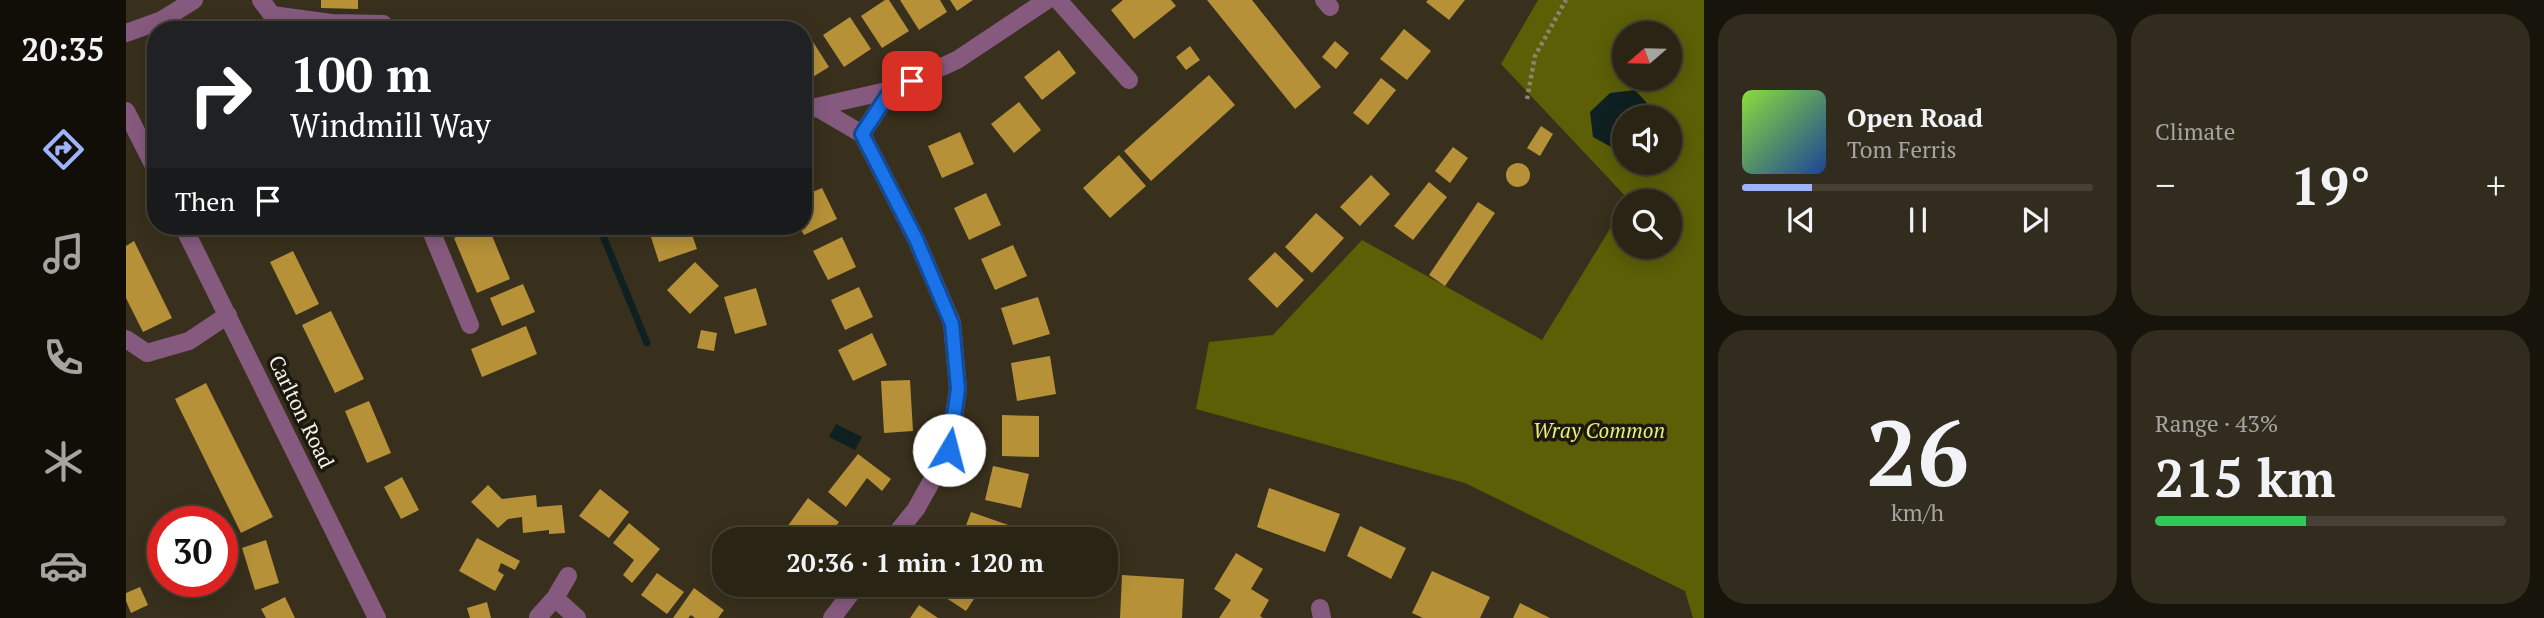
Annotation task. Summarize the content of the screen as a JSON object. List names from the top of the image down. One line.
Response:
{"streets":{"street":["Carlton Road"]},"parks":["Wray Common"],"north":"left","page":{"tabs":"20:35","tile":["Climate",["26","km/h"],["Range · 43%","215 km"]],"turn":["100 m","Windmill Way"],"song":["Open Road","Tom Ferris"],"heat":["−","19°","+"],"then":"Then","limit":"30","trip":"20:36 · 1 min · 120 m"}}
